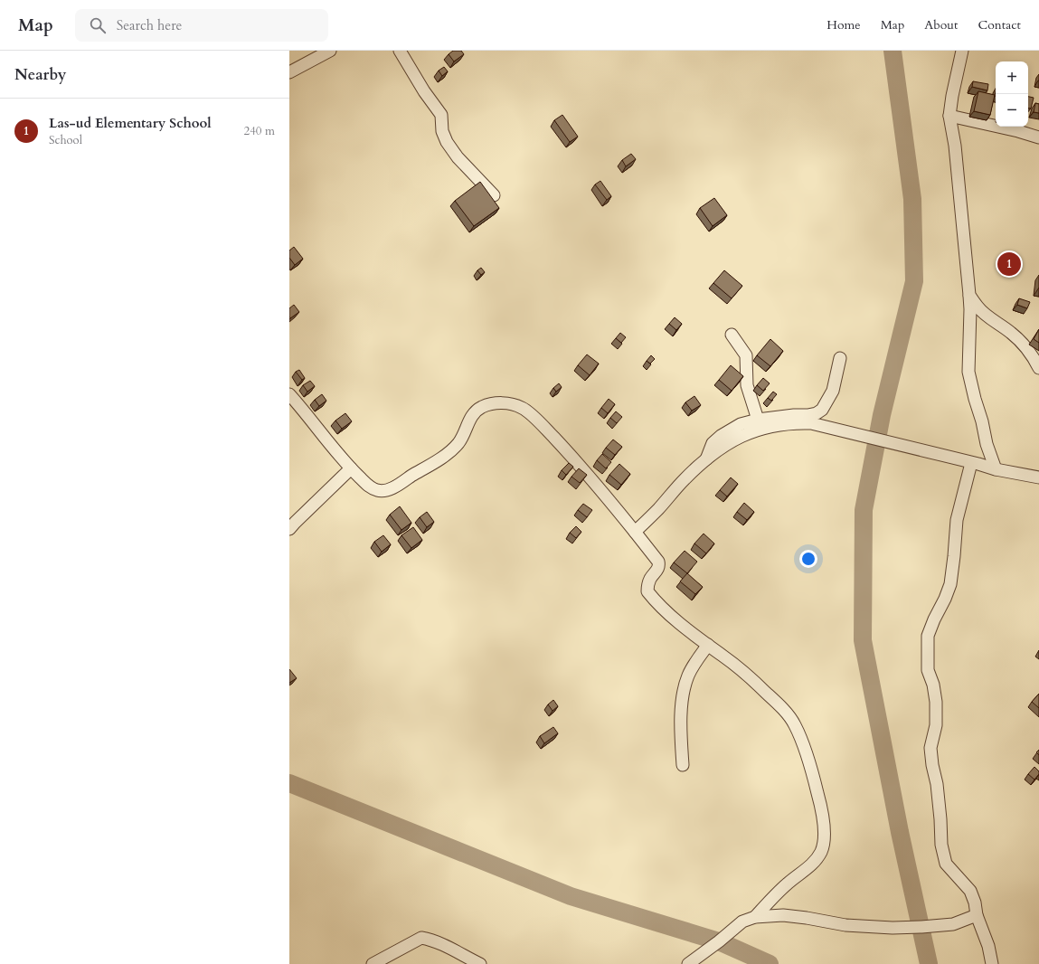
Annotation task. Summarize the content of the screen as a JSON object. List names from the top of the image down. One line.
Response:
{"page":{"header":"Map","search":"Search here","nav":["Home","Map","About","Contact"],"heading":"Nearby","map_buttons":["+","−"],"list":[{"mark":"1","name":"Las-ud Elementary School","note":"School","value":"240 m"}],"pins":"1"}}
